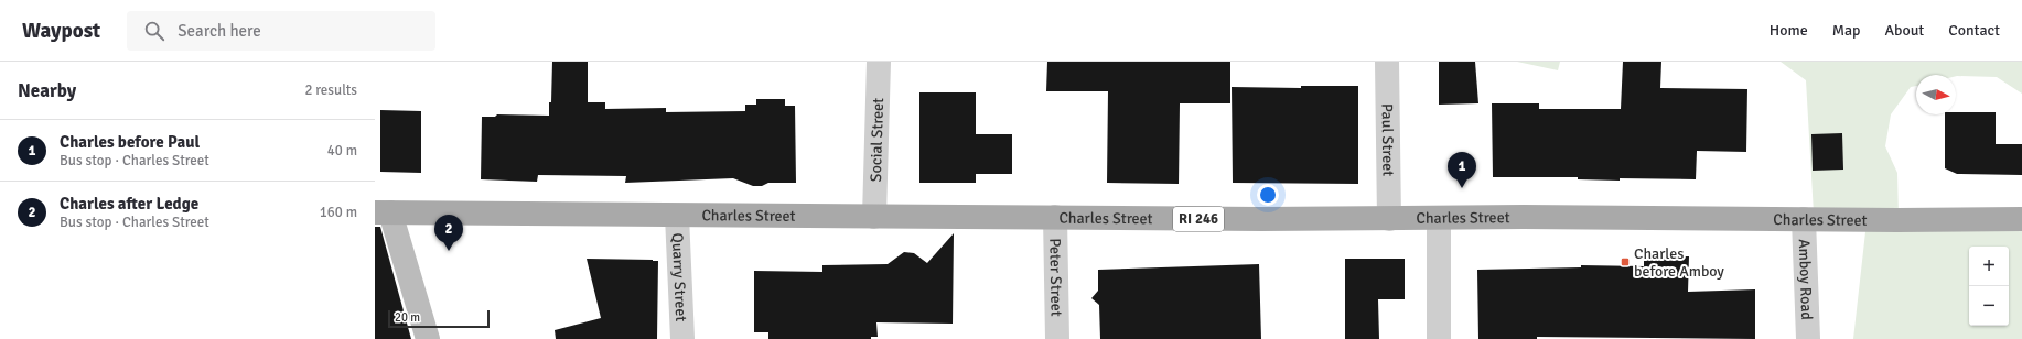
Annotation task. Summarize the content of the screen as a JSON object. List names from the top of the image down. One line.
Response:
{"streets":{"main road":["Charles Street","RI 246"],"street":["Social Street","Paul Street","Quarry Street","Peter Street","Amboy Road"]},"crossings":[["Social Street","Charles Street"],["Paul Street","Charles Street"],["Charles Street","Quarry Street"],["Charles Street","Peter Street"],["Charles Street","Amboy Road"]],"places":{"transit":["Charles before Amboy"]},"scale_bar":"20 m","north":"right","page":{"header":"Waypost","search":"Search here","nav":["Home","Map","About","Contact"],"heading":["Nearby","2 results"],"list":[{"mark":"1","name":"Charles before Paul","note":"Bus stop · Charles Street","value":"40 m"},{"mark":"2","name":"Charles after Ledge","note":"Bus stop · Charles Street","value":"160 m"}],"pins":["1","2"],"map_buttons":["+","−"],"scale":"20 m"}}
